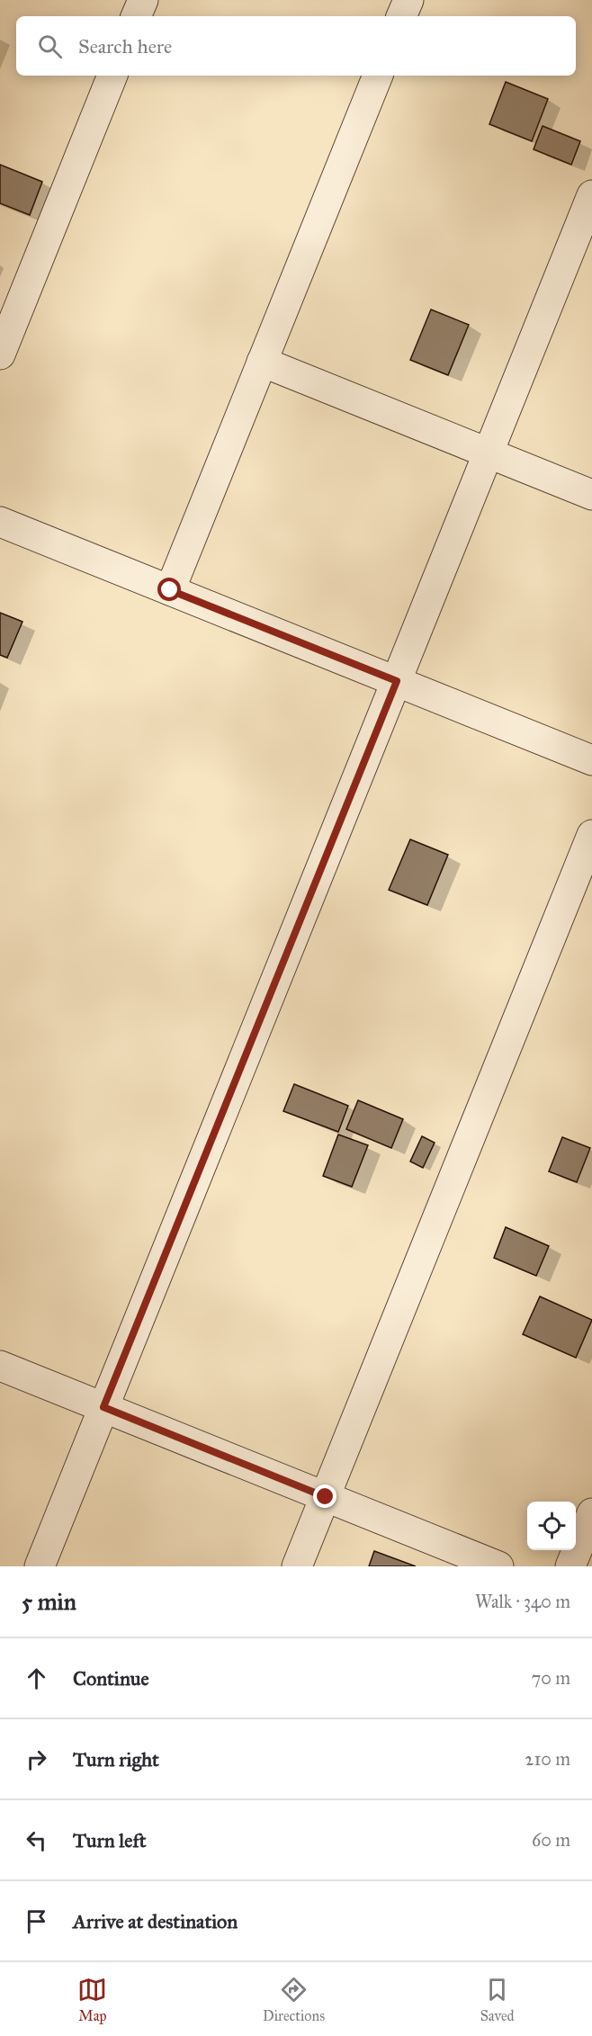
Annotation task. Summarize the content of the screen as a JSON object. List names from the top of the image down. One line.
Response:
{"page":{"search":"Search here","heading":["5 min","Walk · 340 m"],"list":[["Continue","70 m"],["Turn right","210 m"],["Turn left","60 m"],"Arrive at destination"],"nav":["Map","Directions","Saved"]}}
